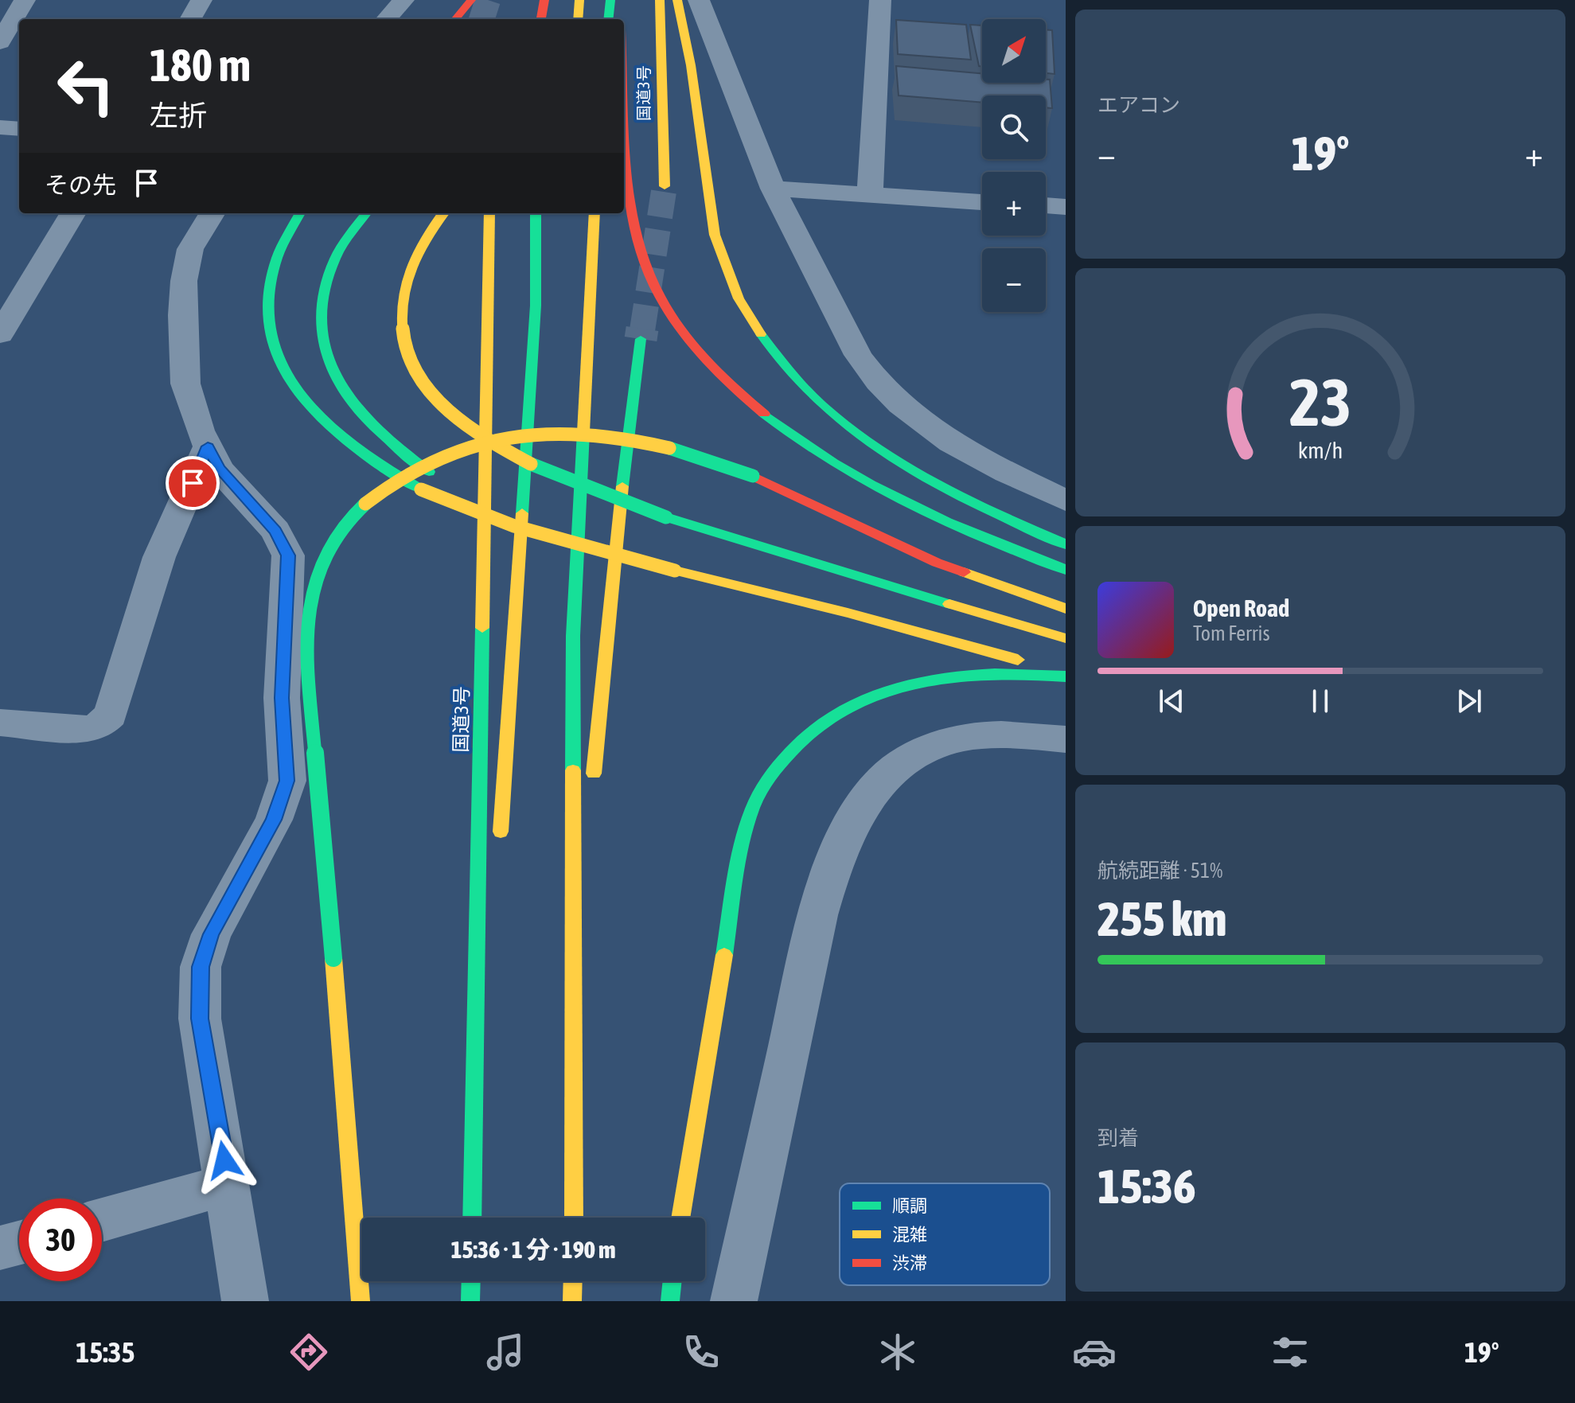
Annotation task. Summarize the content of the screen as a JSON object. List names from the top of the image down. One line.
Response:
{"streets":{"highway":["国道3号"]},"legend":["順調","混雑","渋滞"],"north":"top right","page":{"tile":["エアコン",["航続距離 · 51%","255 km"],["到着","15:36"]],"map_buttons":["+","−"],"turn":["180 m","左折"],"heat":["−","19°","+"],"then":"その先","song":["Open Road","Tom Ferris"],"limit":"30","trip":"15:36 · 1 分 · 190 m","tabs":["15:35","19°"],"gauge":["23","km/h"]}}
